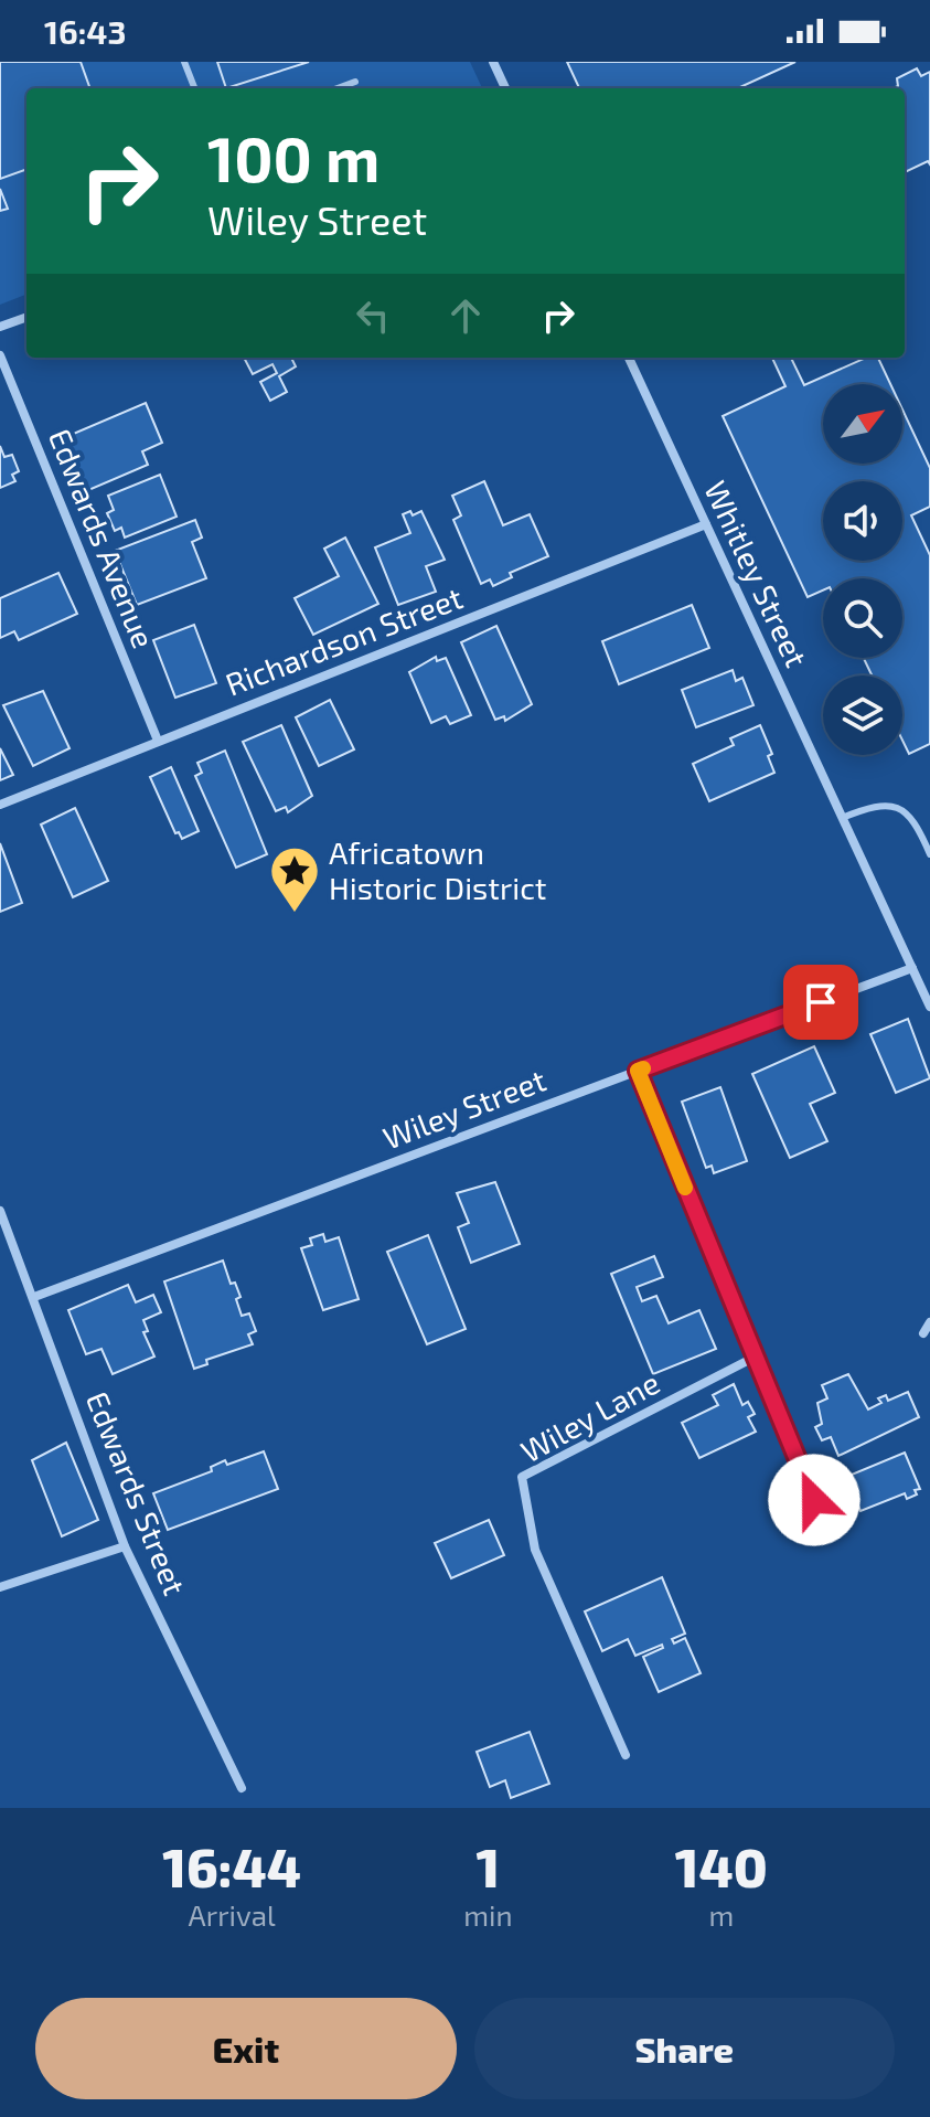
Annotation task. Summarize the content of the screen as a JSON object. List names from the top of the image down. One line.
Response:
{"streets":{"street":["Edwards Avenue","Whitley Street","Richardson Street","Wiley Street","Wiley Lane","Edwards Street"]},"crossings":[["Edwards Avenue","Richardson Street"],["Whitley Street","Richardson Street"],["Whitley Street","Wiley Street"],["Wiley Street","Edwards Street"]],"places":{"place":["Africatown Historic District"]},"north":"top right","page":{"status":"16:43","turn":["100 m","Wiley Street"],"eta":["16:44","Arrival","1","min","140","m"],"buttons":["Exit","Share"]}}
